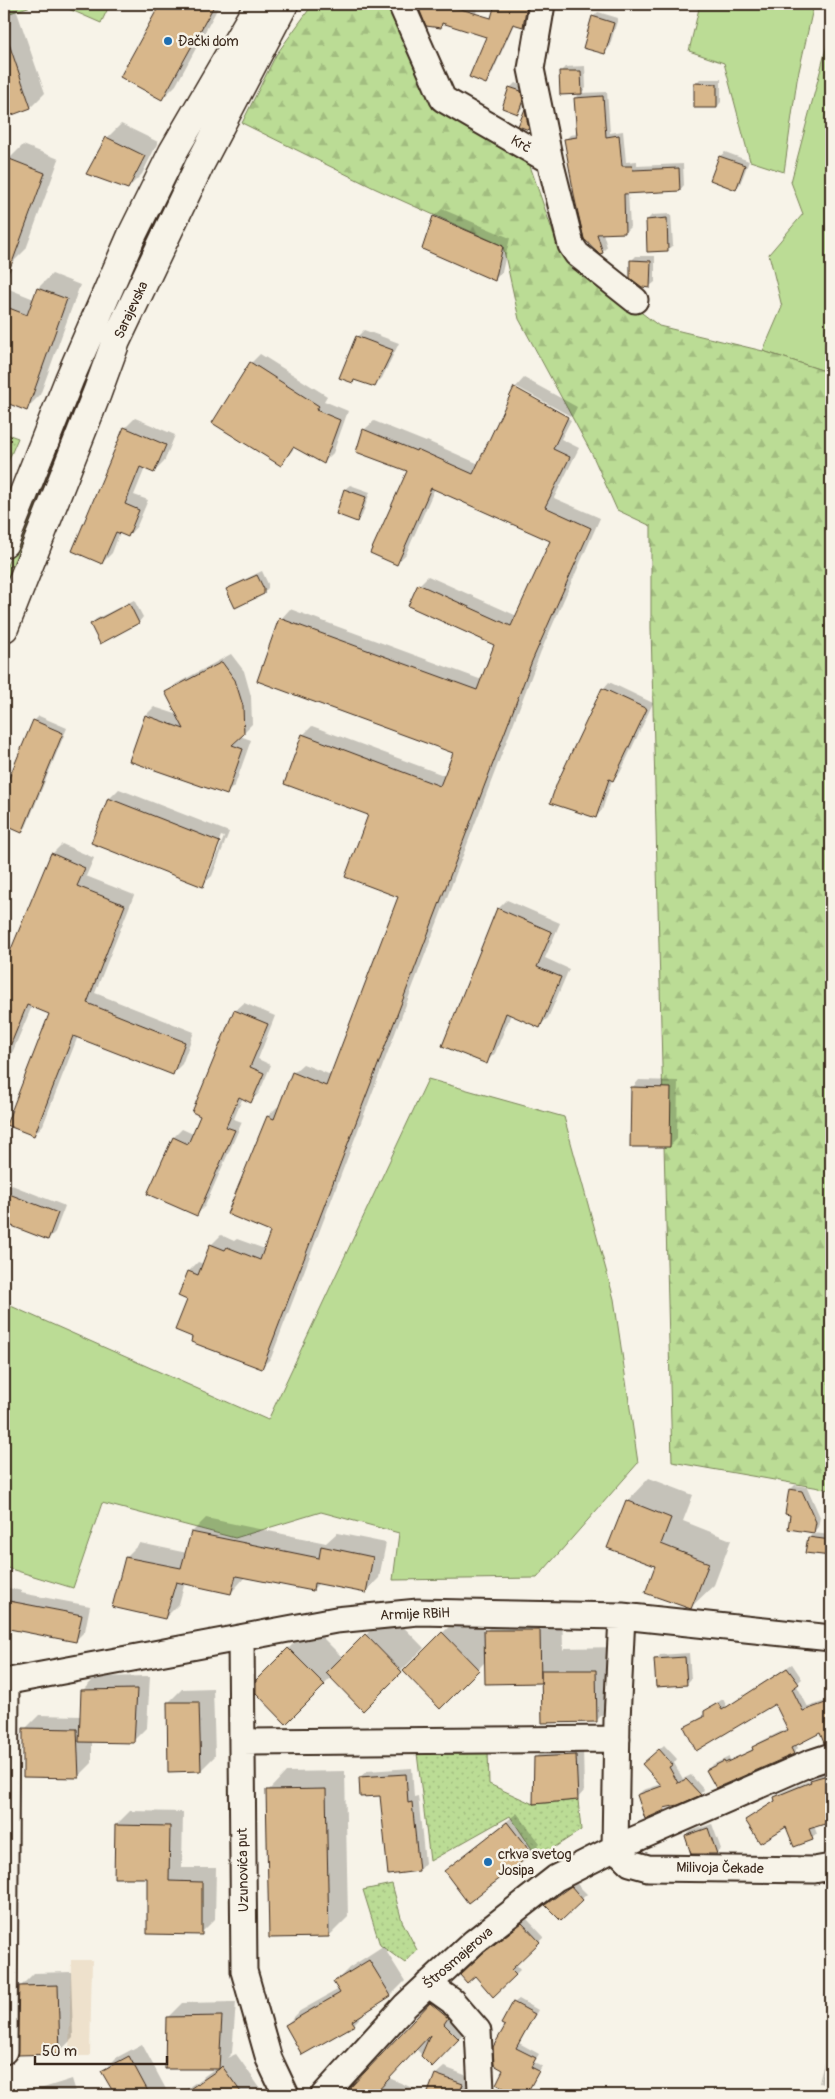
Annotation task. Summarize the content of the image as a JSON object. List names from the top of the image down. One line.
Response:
{"streets":{"main road":["Sarajevska"],"street":["Krč","Armije RBiH","Milivoja Čekade","Uzunovića put","Štrosmajerova"]},"crossings":[["Armije RBiH","Uzunovića put"],["Milivoja Čekade","Štrosmajerova"]],"places":["Đački dom","crkva svetog Josipa"],"scale_bar":"50 m"}
